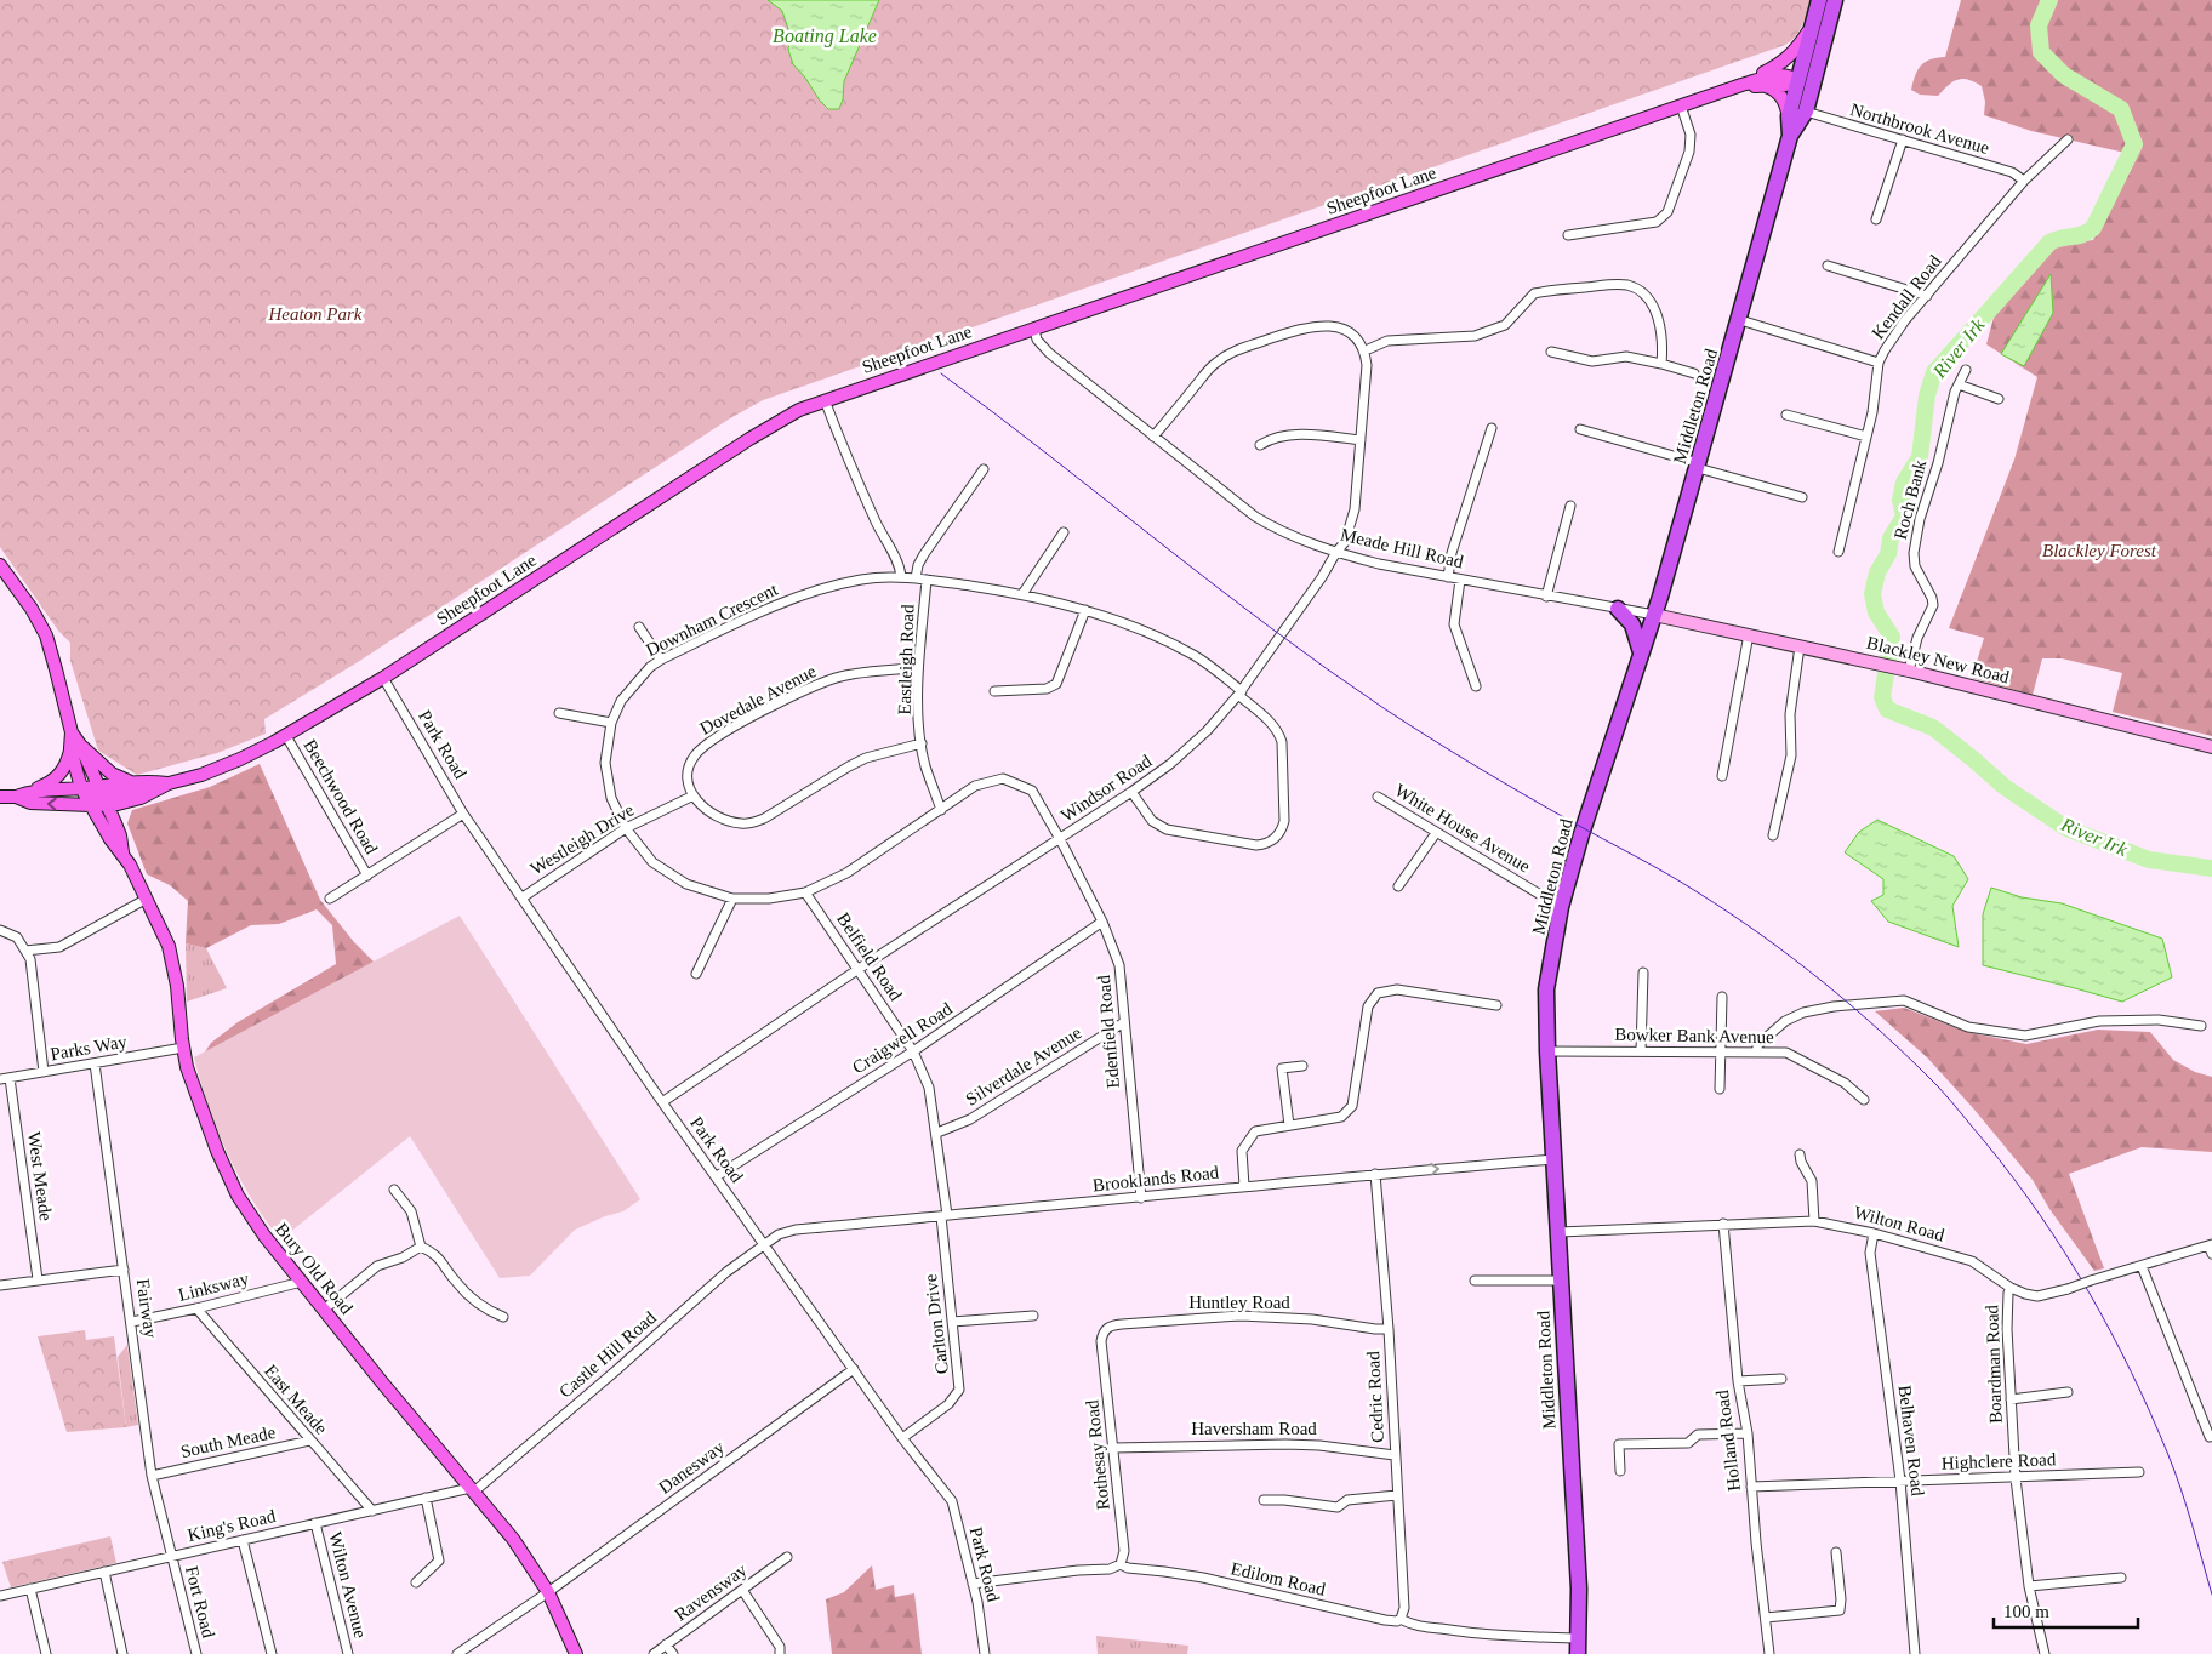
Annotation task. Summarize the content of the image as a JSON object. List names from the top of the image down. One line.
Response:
{"streets":{"highway":["Middleton Road"],"main road":["Sheepfoot Lane","Bury Old Road"],"street":["Northbrook Avenue","Kendall Road","Roch Bank","Meade Hill Road","Downham Crescent","Eastleigh Road","Blackley New Road","Dovedale Avenue","Park Road","Windsor Road","Beechwood Road","White House Avenue","Westleigh Drive","Belfield Road","Edenfield Road","Bowker Bank Avenue","Craigwell Road","Parks Way","Silverdale Avenue","West Meade","Brooklands Road","Wilton Road","Linksway","Huntley Road","Fairway","Carlton Drive","Castle Hill Road","Boardman Road","Cedric Road","East Meade","Haversham Road","Holland Road","Belhaven Road","South Meade","Rothesay Road","Highclere Road","Danesway","King's Road","Edilom Road","Wilton Avenue","Ravensway","Fort Road"]},"crossings":[["Northbrook Avenue","Kendall Road"],["Northbrook Avenue","Middleton Road"],["Sheepfoot Lane","Middleton Road"],["Sheepfoot Lane","Meade Hill Road"],["Sheepfoot Lane","Park Road"],["Sheepfoot Lane","Beechwood Road"],["Sheepfoot Lane","Bury Old Road"],["Middleton Road","Meade Hill Road"],["Middleton Road","Blackley New Road"],["Middleton Road","White House Avenue"],["Middleton Road","Bowker Bank Avenue"],["Middleton Road","Brooklands Road"],["Middleton Road","Wilton Road"],["Middleton Road","Edilom Road"],["Roch Bank","Blackley New Road"],["Meade Hill Road","Blackley New Road"],["Meade Hill Road","Windsor Road"],["Downham Crescent","Eastleigh Road"],["Downham Crescent","Windsor Road"],["Downham Crescent","Westleigh Drive"],["Downham Crescent","Belfield Road"],["Downham Crescent","Edenfield Road"],["Eastleigh Road","Dovedale Avenue"],["Dovedale Avenue","Westleigh Drive"],["Park Road","Windsor Road"],["Park Road","Westleigh Drive"],["Park Road","Craigwell Road"],["Park Road","Brooklands Road"],["Park Road","Carlton Drive"],["Park Road","Castle Hill Road"],["Park Road","Danesway"],["Park Road","Edilom Road"],["Windsor Road","Belfield Road"],["Windsor Road","Edenfield Road"],["Belfield Road","Craigwell Road"],["Belfield Road","Silverdale Avenue"],["Belfield Road","Brooklands Road"],["Belfield Road","Carlton Drive"],["Edenfield Road","Craigwell Road"],["Edenfield Road","Silverdale Avenue"],["Edenfield Road","Brooklands Road"],["Parks Way","West Meade"],["Parks Way","Bury Old Road"],["Parks Way","Fairway"],["Brooklands Road","Carlton Drive"],["Brooklands Road","Castle Hill Road"],["Brooklands Road","Cedric Road"],["Wilton Road","Boardman Road"],["Wilton Road","Holland Road"],["Wilton Road","Belhaven Road"],["Bury Old Road","Linksway"],["Bury Old Road","Castle Hill Road"],["Bury Old Road","Danesway"],["Bury Old Road","King's Road"],["Linksway","Fairway"],["Linksway","East Meade"],["Huntley Road","Cedric Road"],["Huntley Road","Rothesay Road"],["Fairway","South Meade"],["Fairway","King's Road"],["Fairway","Fort Road"],["Castle Hill Road","King's Road"],["Boardman Road","Highclere Road"],["Cedric Road","Haversham Road"],["Cedric Road","Edilom Road"],["East Meade","South Meade"],["East Meade","King's Road"],["Haversham Road","Rothesay Road"],["Holland Road","Highclere Road"],["Belhaven Road","Highclere Road"],["Rothesay Road","Edilom Road"],["King's Road","Wilton Avenue"],["King's Road","Fort Road"]],"water":["Boating Lake","River Irk"],"parks":["Heaton Park","Blackley Forest"],"scale_bar":"100 m"}
